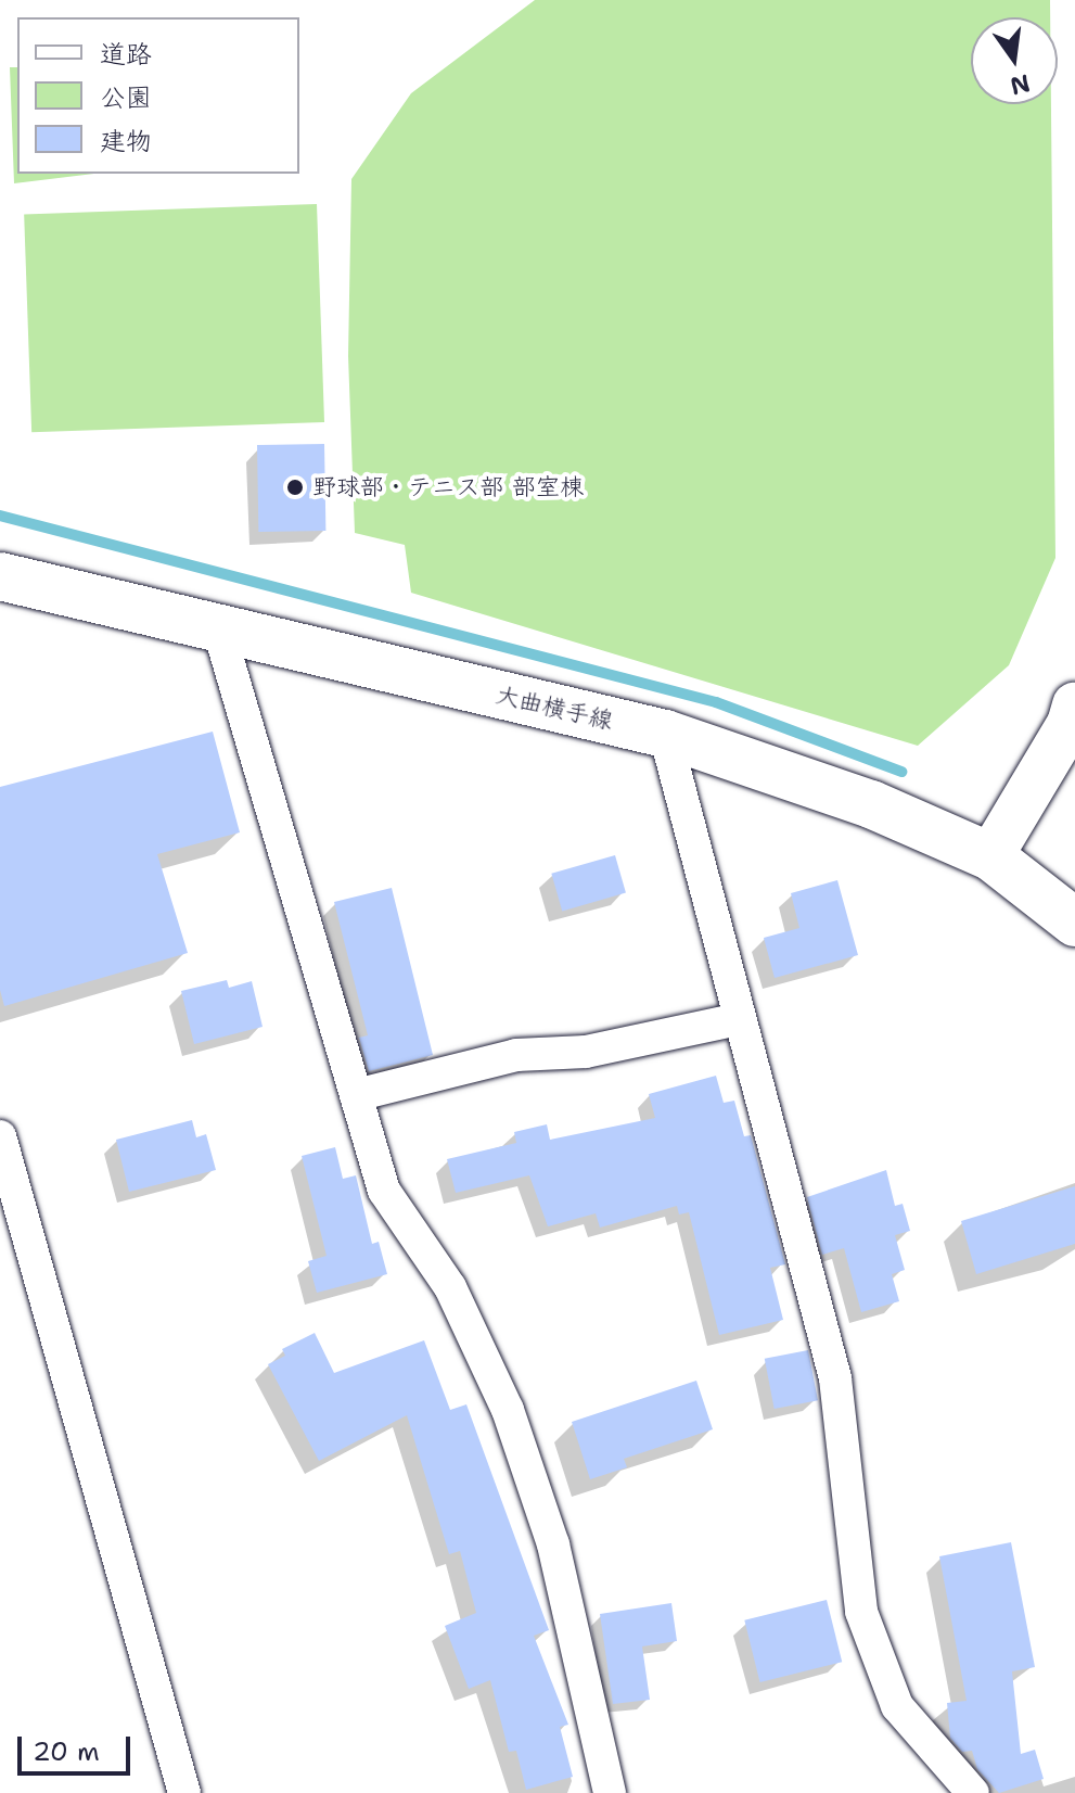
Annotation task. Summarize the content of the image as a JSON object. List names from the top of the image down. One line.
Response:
{"streets":{"main road":["大曲横手線"]},"places":["野球部・テニス部 部室棟"],"legend":["道路","公園","建物"],"scale_bar":"20 m","north":"bottom"}
